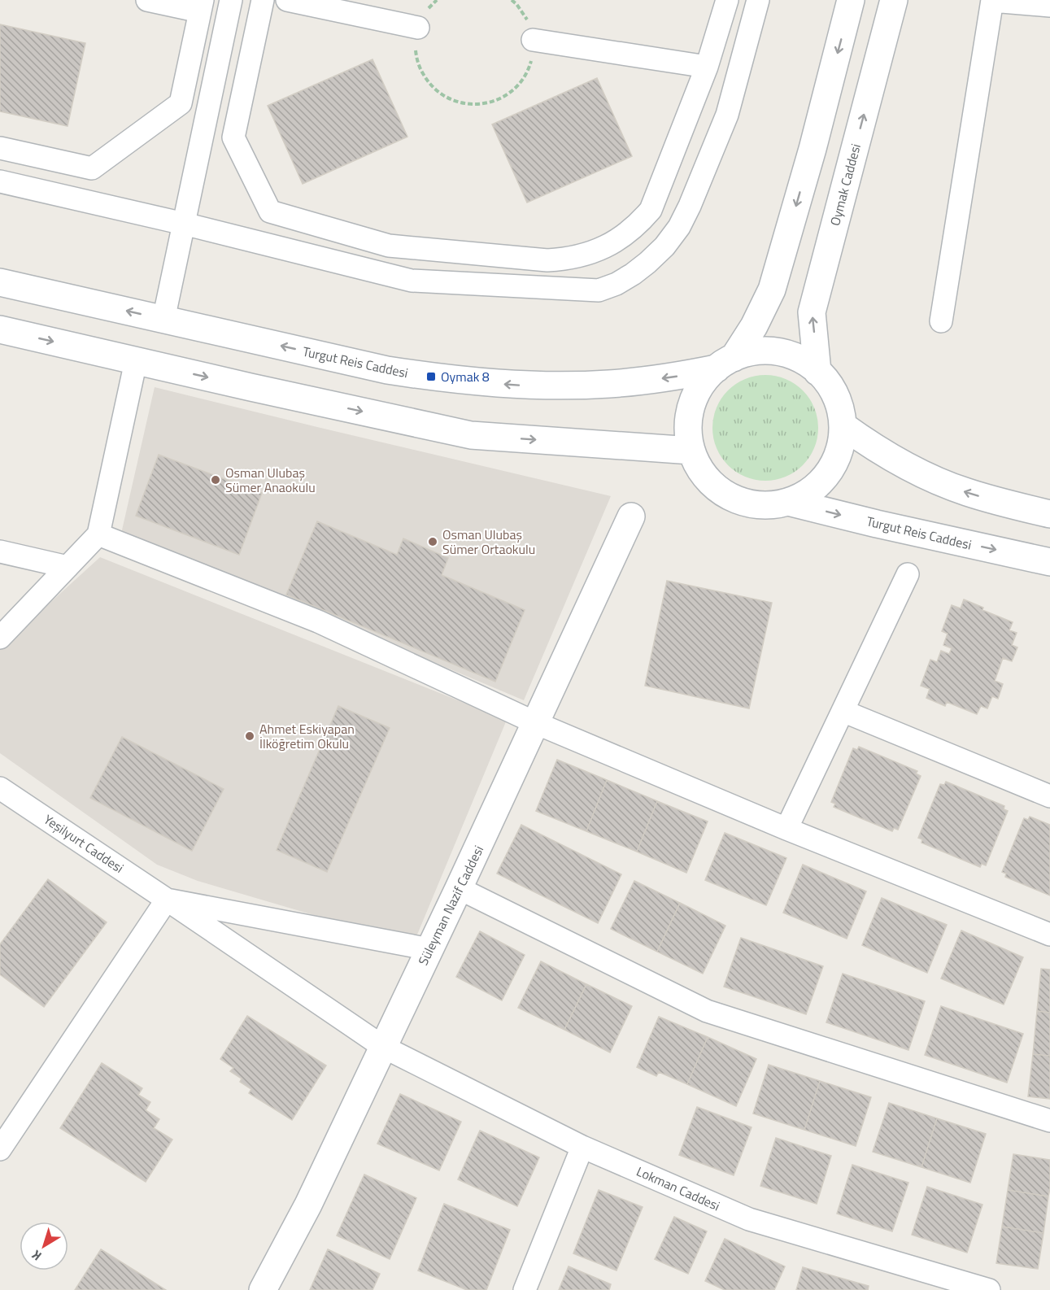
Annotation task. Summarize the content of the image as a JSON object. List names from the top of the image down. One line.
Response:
{"streets":{"street":["Oymak Caddesi","Turgut Reis Caddesi","Yeşilyurt Caddesi","Süleyman Nazif Caddesi","Lokman Caddesi"]},"crossings":[["Oymak Caddesi","Turgut Reis Caddesi"],["Yeşilyurt Caddesi","Süleyman Nazif Caddesi"],["Yeşilyurt Caddesi","Lokman Caddesi"],["Süleyman Nazif Caddesi","Lokman Caddesi"]],"places":{"transit":["Oymak 8"],"other":["Osman Ulubaş Sümer Anaokulu","Osman Ulubaş Sümer Ortaokulu","Ahmet Eskiyapan İlköğretim Okulu"]},"north":"bottom left"}
